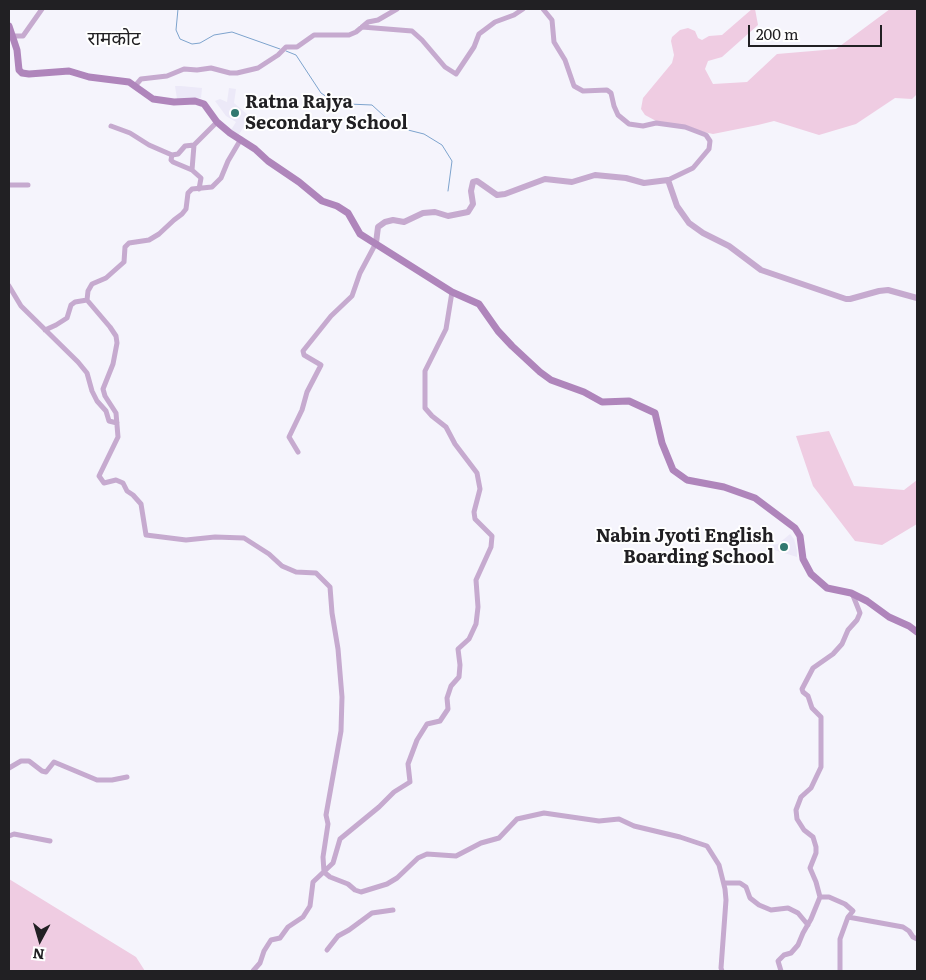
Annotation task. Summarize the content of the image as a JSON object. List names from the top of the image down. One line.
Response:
{"districts":["रामकोट"],"places":["Ratna Rajya Secondary School","Nabin Jyoti English Boarding School"],"scale_bar":"200 m","north":"bottom"}
